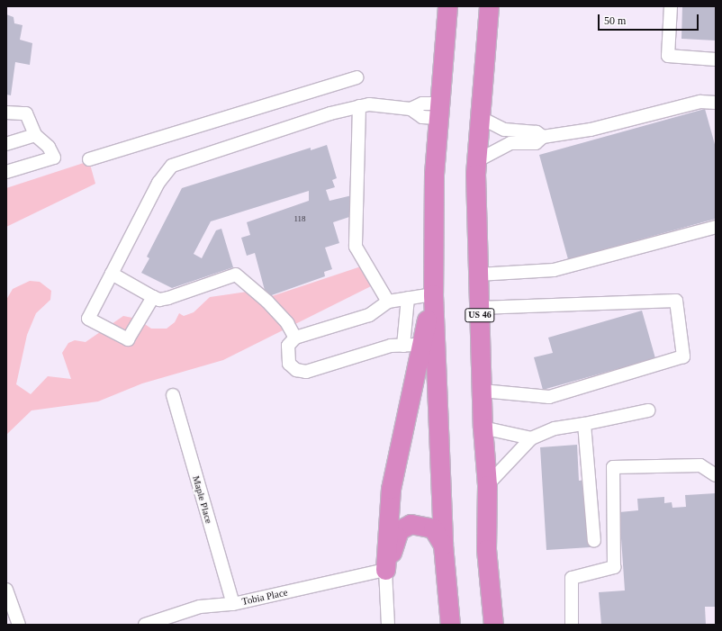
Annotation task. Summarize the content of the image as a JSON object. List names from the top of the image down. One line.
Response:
{"streets":{"highway":["US 46"],"street":["Maple Place","Tobia Place"]},"crossings":[["Maple Place","Tobia Place"]],"house_numbers":["118"],"scale_bar":"50 m"}
